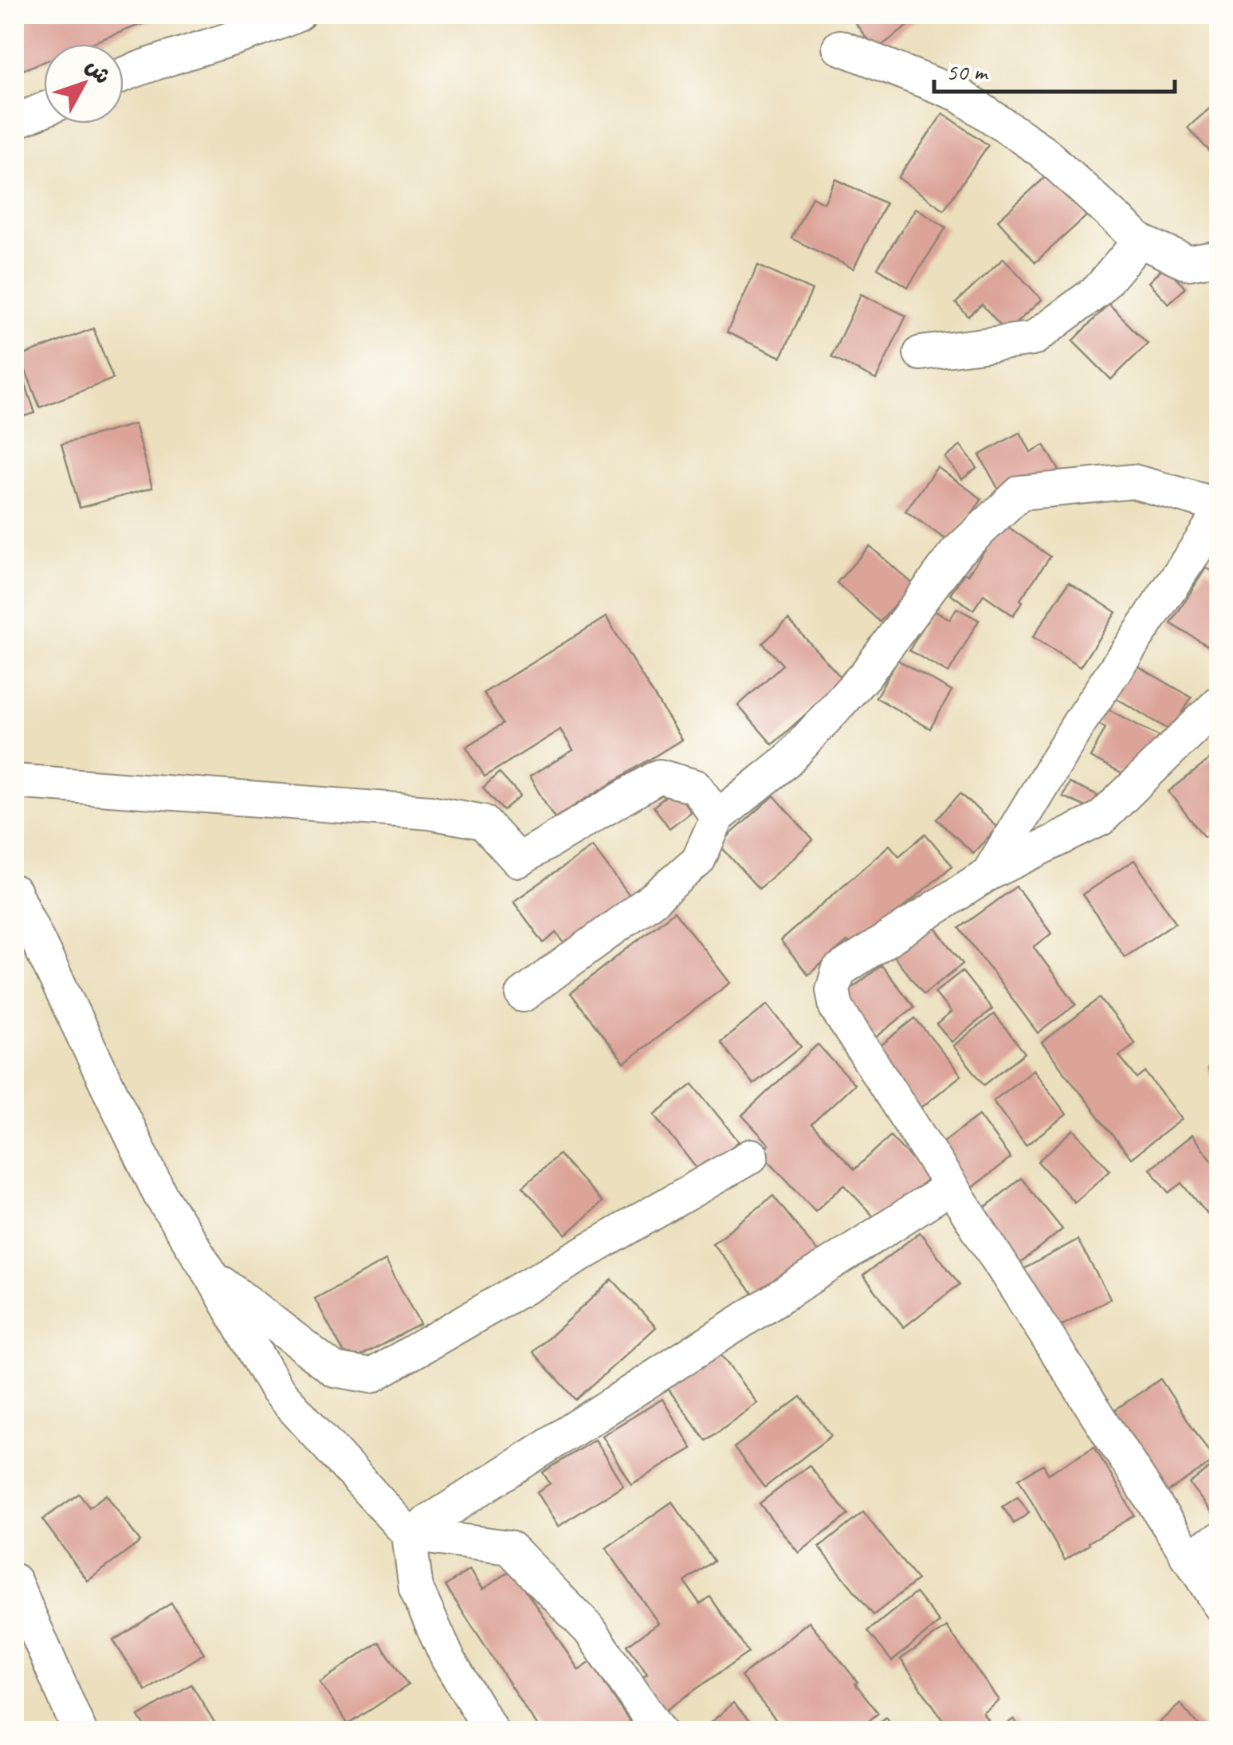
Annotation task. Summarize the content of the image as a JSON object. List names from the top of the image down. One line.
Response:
{"scale_bar":"50 m","north":"top right"}
